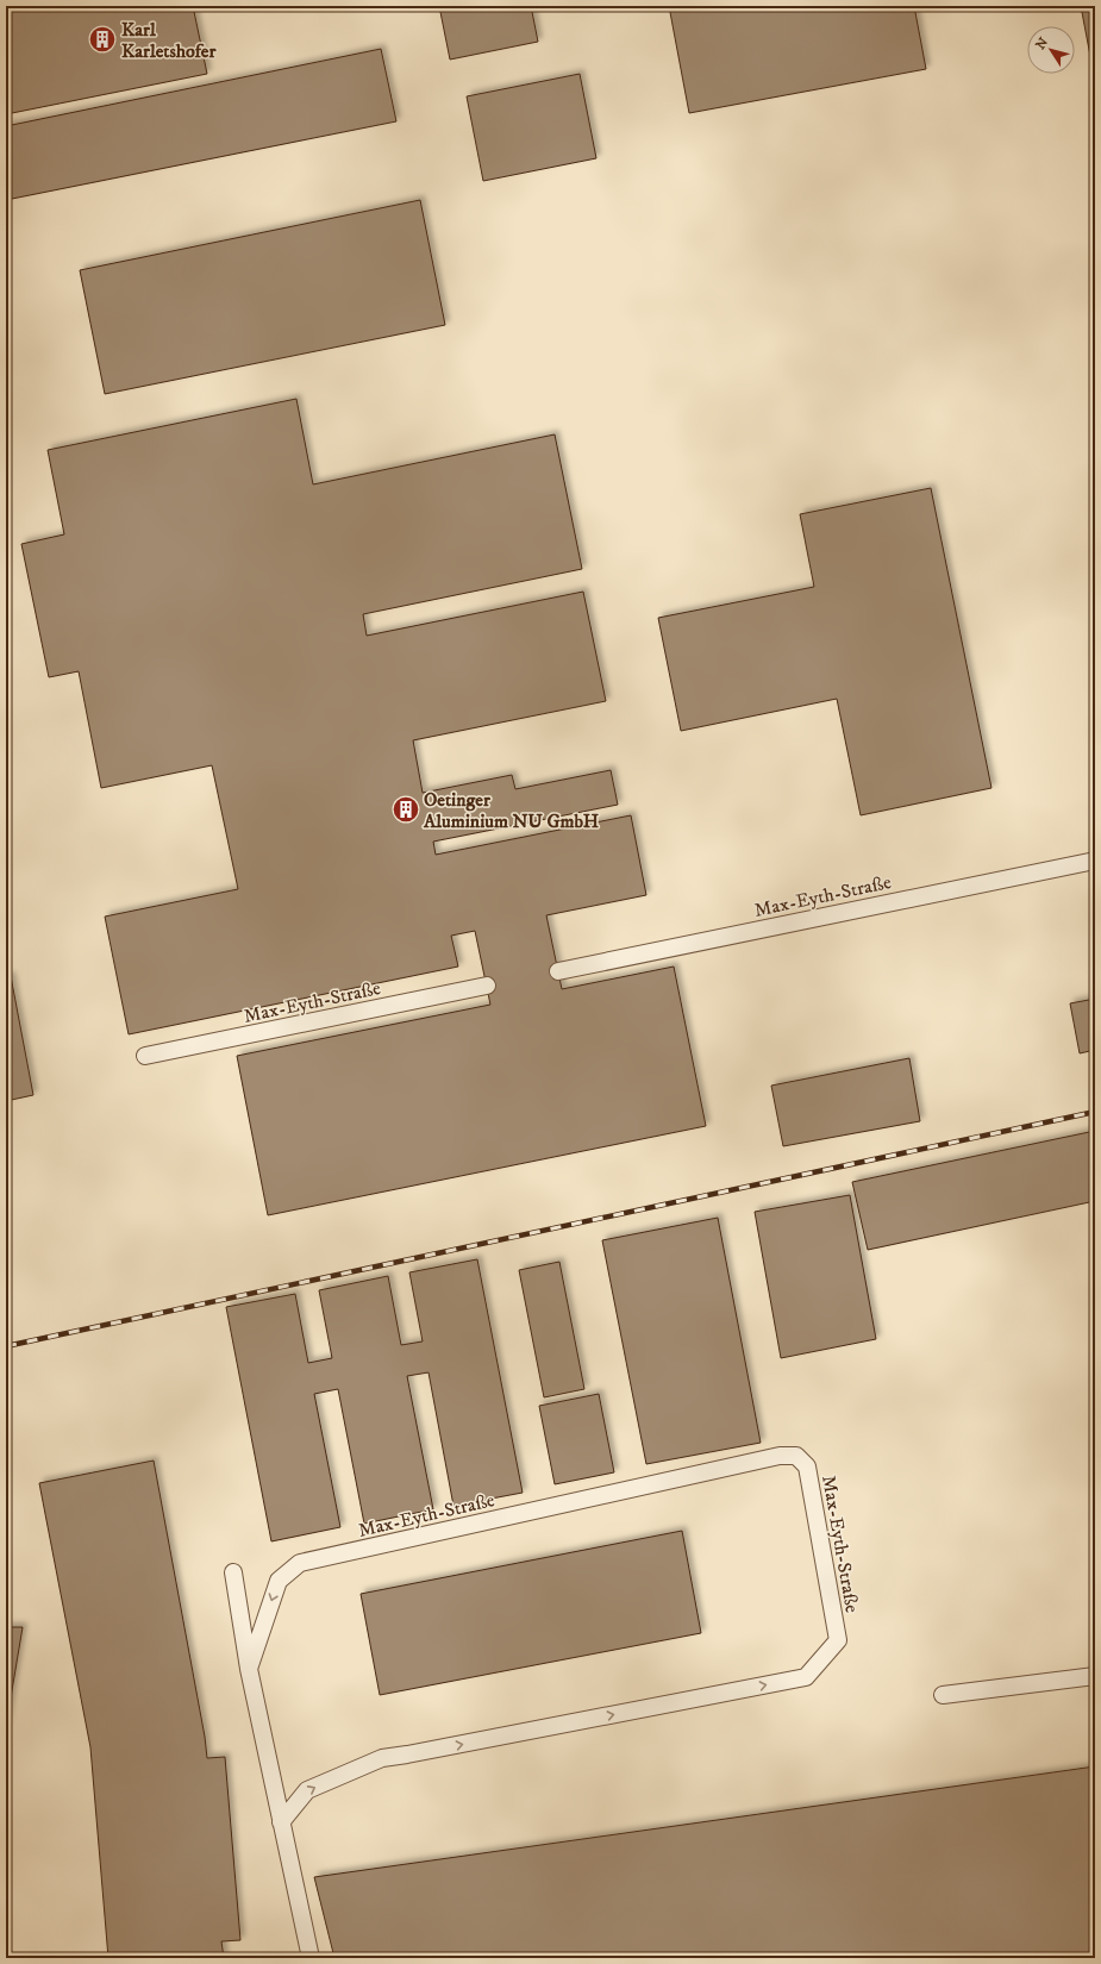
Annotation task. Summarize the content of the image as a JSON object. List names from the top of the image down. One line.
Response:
{"streets":{"lane":["Max-Eyth-Straße"]},"places":{"building":["Karl Karletshofer","Oetinger Aluminium NU GmbH"]},"north":"top left"}
